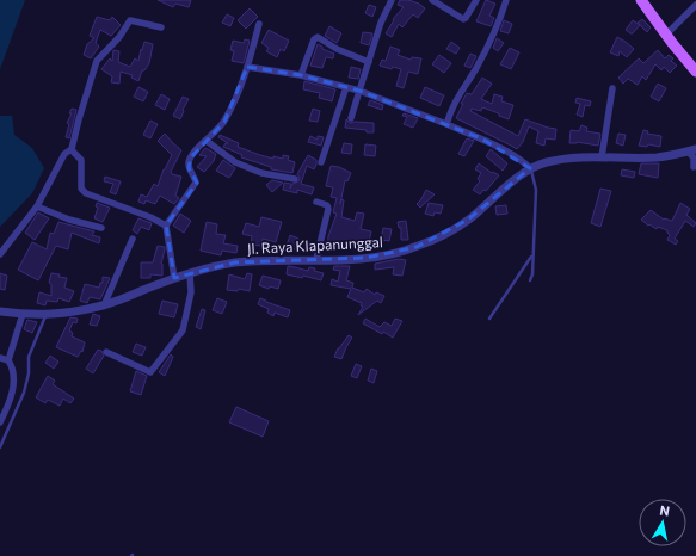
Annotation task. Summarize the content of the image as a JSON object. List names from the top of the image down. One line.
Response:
{"streets":{"street":["Jl. Raya Klapanunggal"]},"north":"top"}
